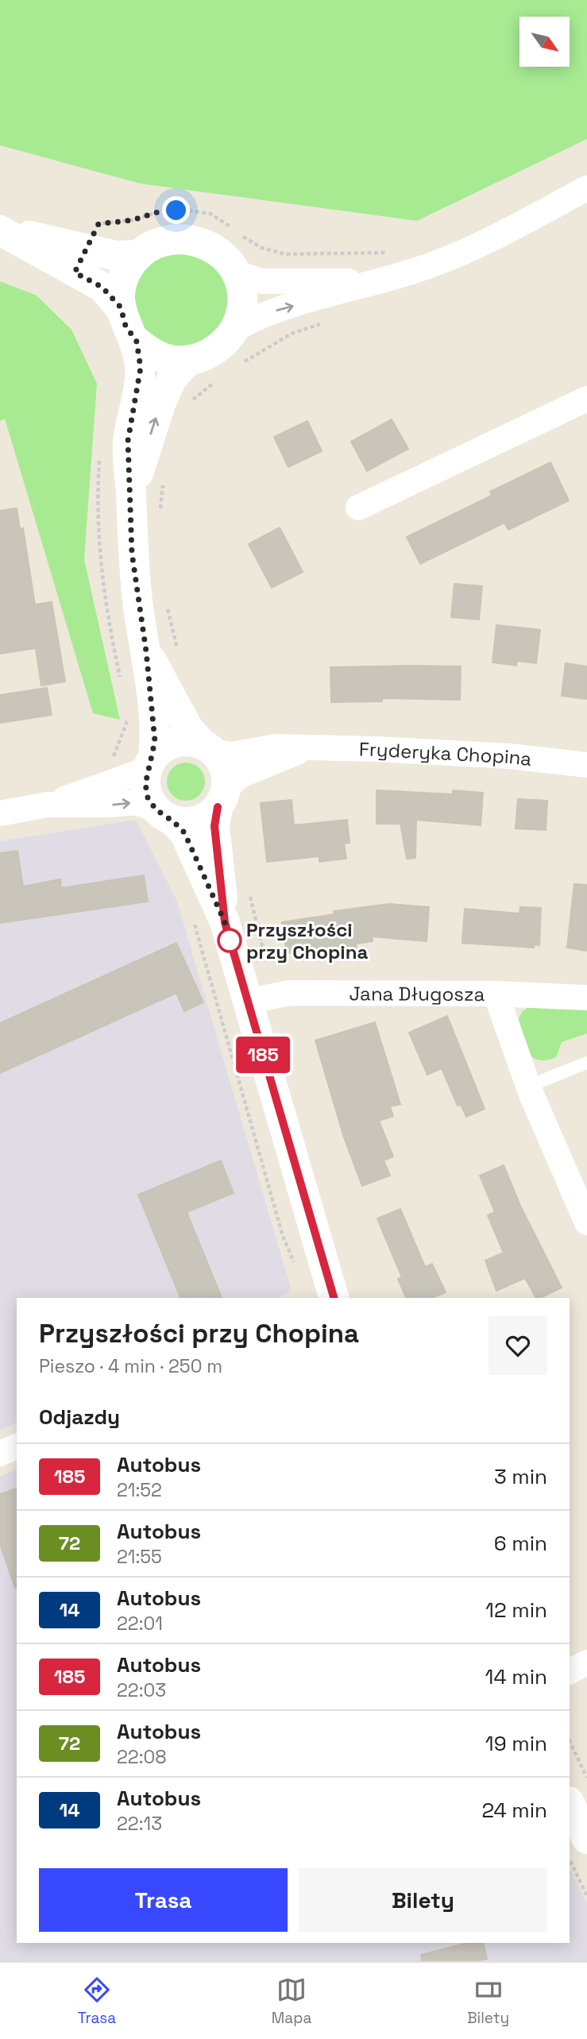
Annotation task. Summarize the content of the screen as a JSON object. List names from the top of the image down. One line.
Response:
{"streets":{"street":["Fryderyka Chopina","Jana Długosza"]},"places":["Przyszłości przy Chopina"],"lines":["bus line 185"],"north":"bottom right","page":{"on_map":"185","heading":[["Przyszłości przy Chopina","Pieszo · 4 min · 250 m"],"Odjazdy"],"list":[{"mark":"185","name":"Autobus","note":"21:52","value":"3 min"},{"mark":"72","name":"Autobus","note":"21:55","value":"6 min"},{"mark":"14","name":"Autobus","note":"22:01","value":"12 min"},{"mark":"185","name":"Autobus","note":"22:03","value":"14 min"},{"mark":"72","name":"Autobus","note":"22:08","value":"19 min"},{"mark":"14","name":"Autobus","note":"22:13","value":"24 min"}],"buttons":["Trasa","Bilety"],"tabs":["Trasa","Mapa","Bilety"]}}
